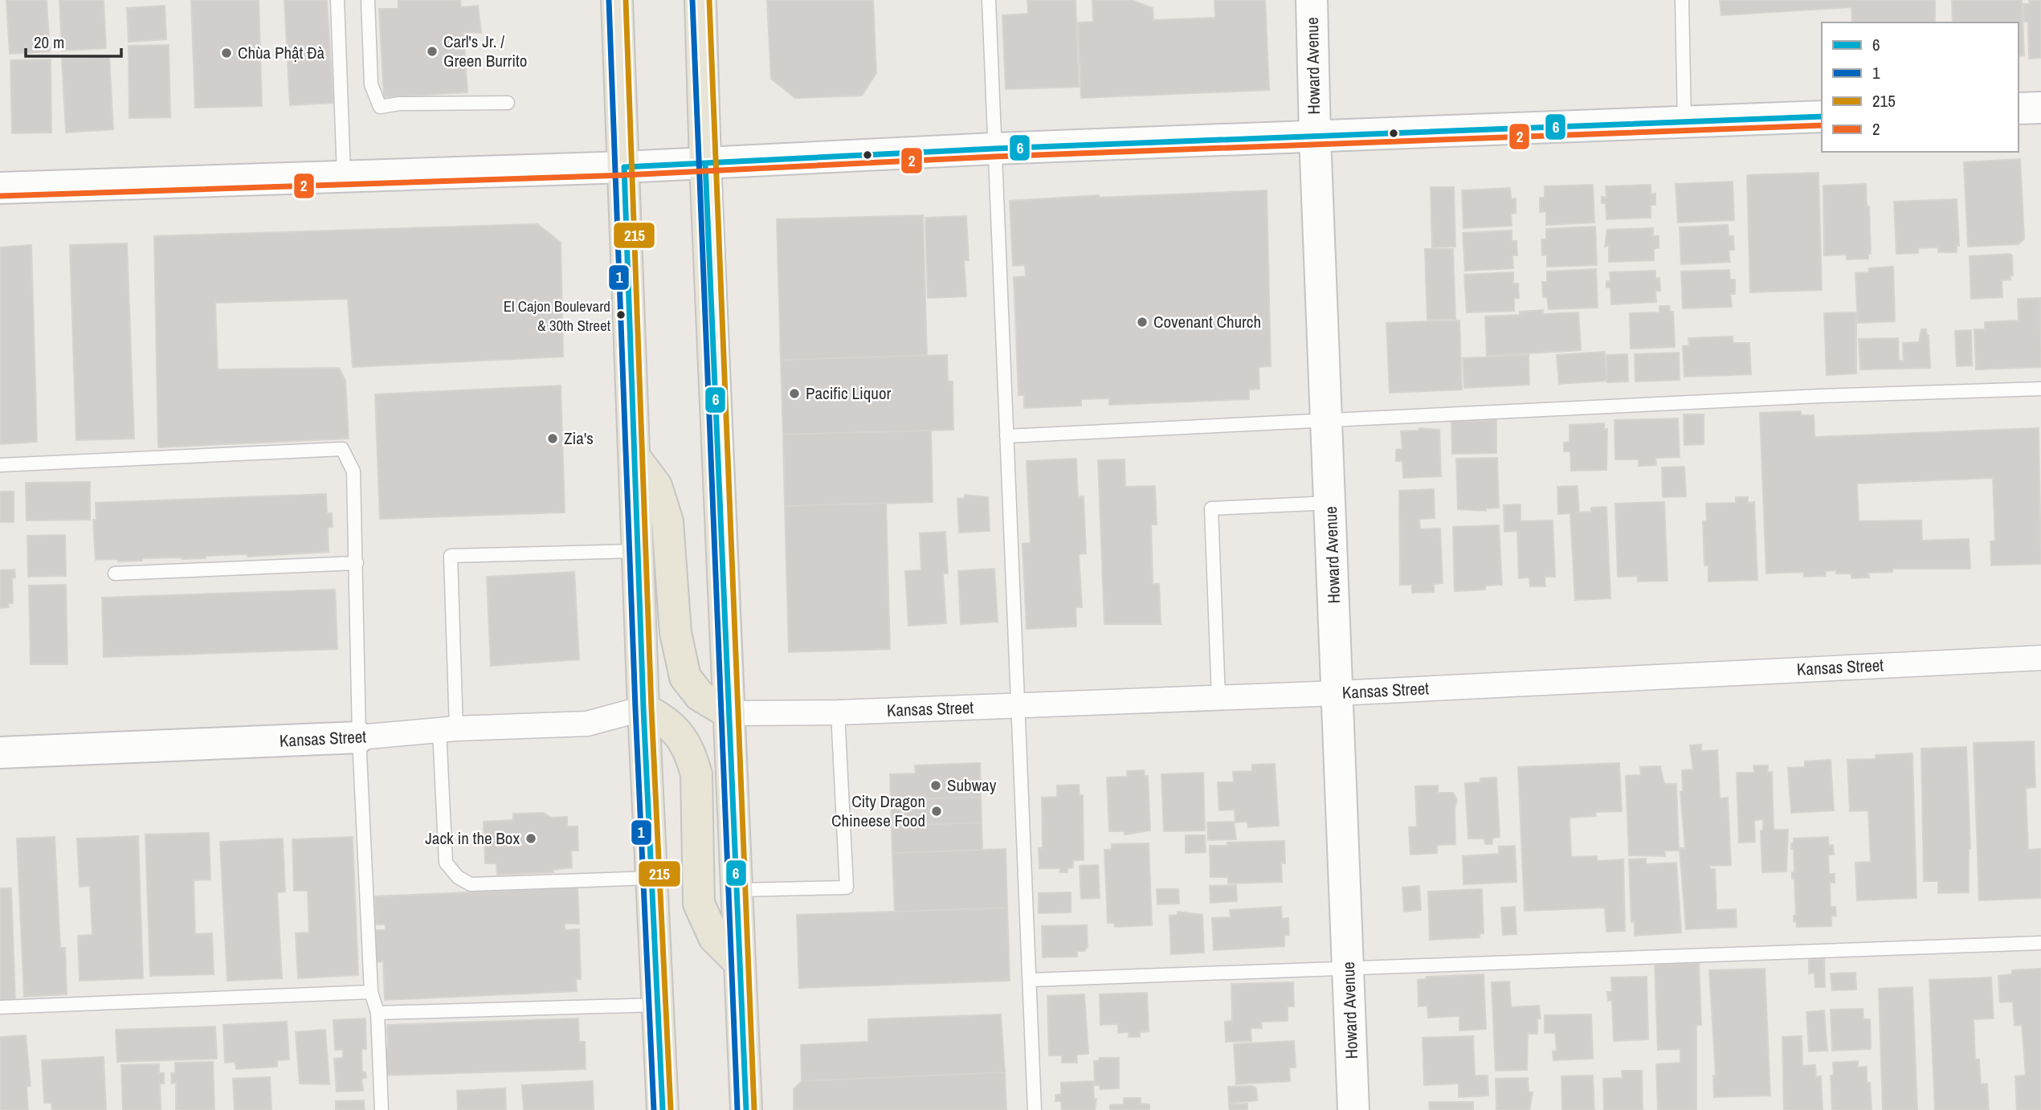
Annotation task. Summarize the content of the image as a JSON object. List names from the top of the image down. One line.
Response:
{"streets":{"main road":["Howard Avenue","Kansas Street"]},"crossings":[["Howard Avenue","Kansas Street"]],"places":["Carl's Jr. / Green Burrito","Chùa Phật Đà","El Cajon Boulevard & 30th Street","Covenant Church","Pacific Liquor","Zia's","Subway","City Dragon Chineese Food","Jack in the Box"],"lines":["transit line 1","transit line 215","transit line 6","transit line 2"],"legend":["6","1","215","2"],"scale_bar":"20 m"}
